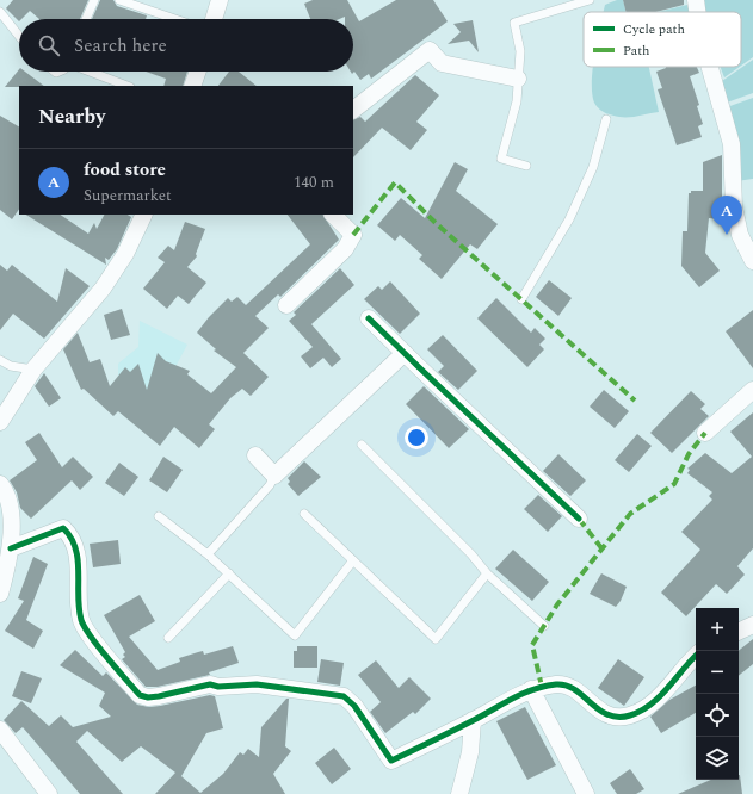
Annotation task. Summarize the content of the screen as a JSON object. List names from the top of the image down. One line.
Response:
{"legend":["Cycle path","Path"],"page":{"search":"Search here","heading":"Nearby","list":[{"mark":"A","name":"food store","note":"Supermarket","value":"140 m"}],"pins":"A","map_buttons":["+","−"]}}
